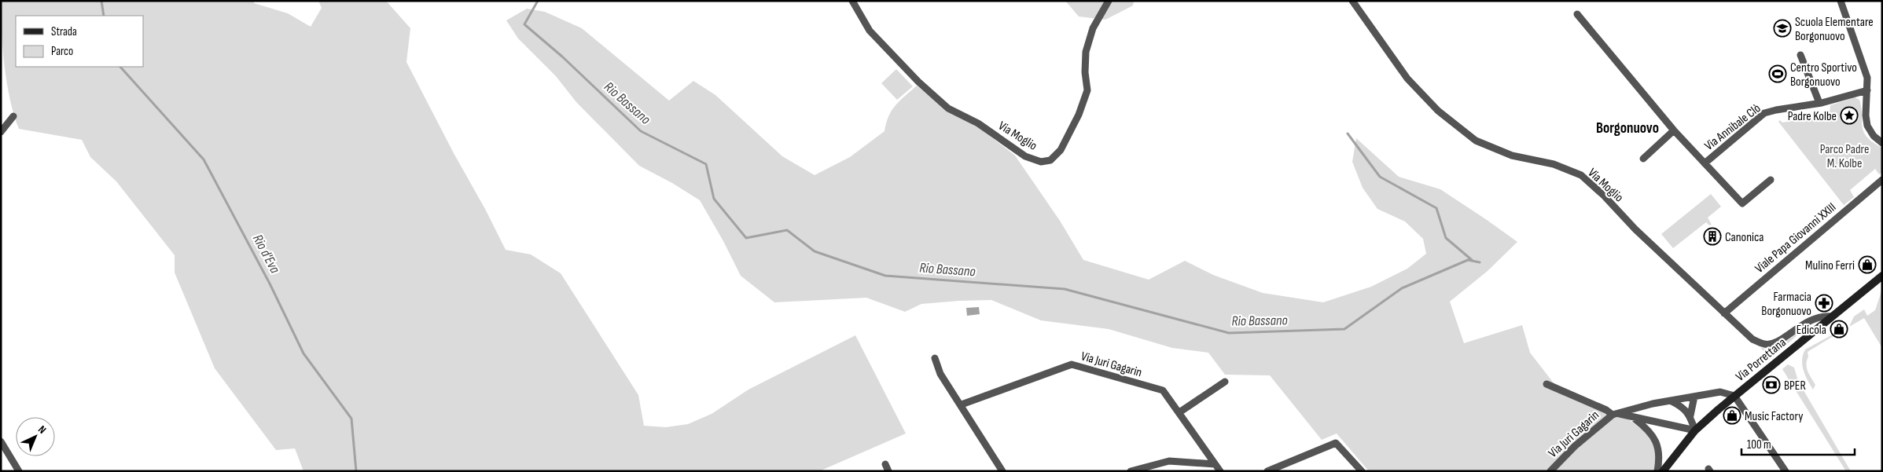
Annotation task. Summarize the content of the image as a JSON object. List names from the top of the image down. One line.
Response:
{"streets":{"main road":["Via Porrettana"],"street":["Via Annibale Clò","Via Moglio","Viale Papa Giovanni XXIII","Via Juri Gagarin"]},"crossings":[["Via Moglio","Viale Papa Giovanni XXIII"],["Via Moglio","Via Porrettana"],["Via Porrettana","Via Juri Gagarin"]],"districts":["Borgonuovo"],"water":["Rio Bassano","Rio d'Eva"],"parks":["Parco Padre M. Kolbe"],"places":{"school or university":["Scuola Elementare Borgonuovo"],"sports":["Centro Sportivo Borgonuovo"],"place":["Padre Kolbe"],"building":["Canonica"],"shop":["Mulino Ferri","Edicola","Music Factory"],"pharmacy":["Farmacia Borgonuovo"],"bank":["BPER"]},"legend":["Strada","Parco"],"scale_bar":"100 m","north":"top right"}
